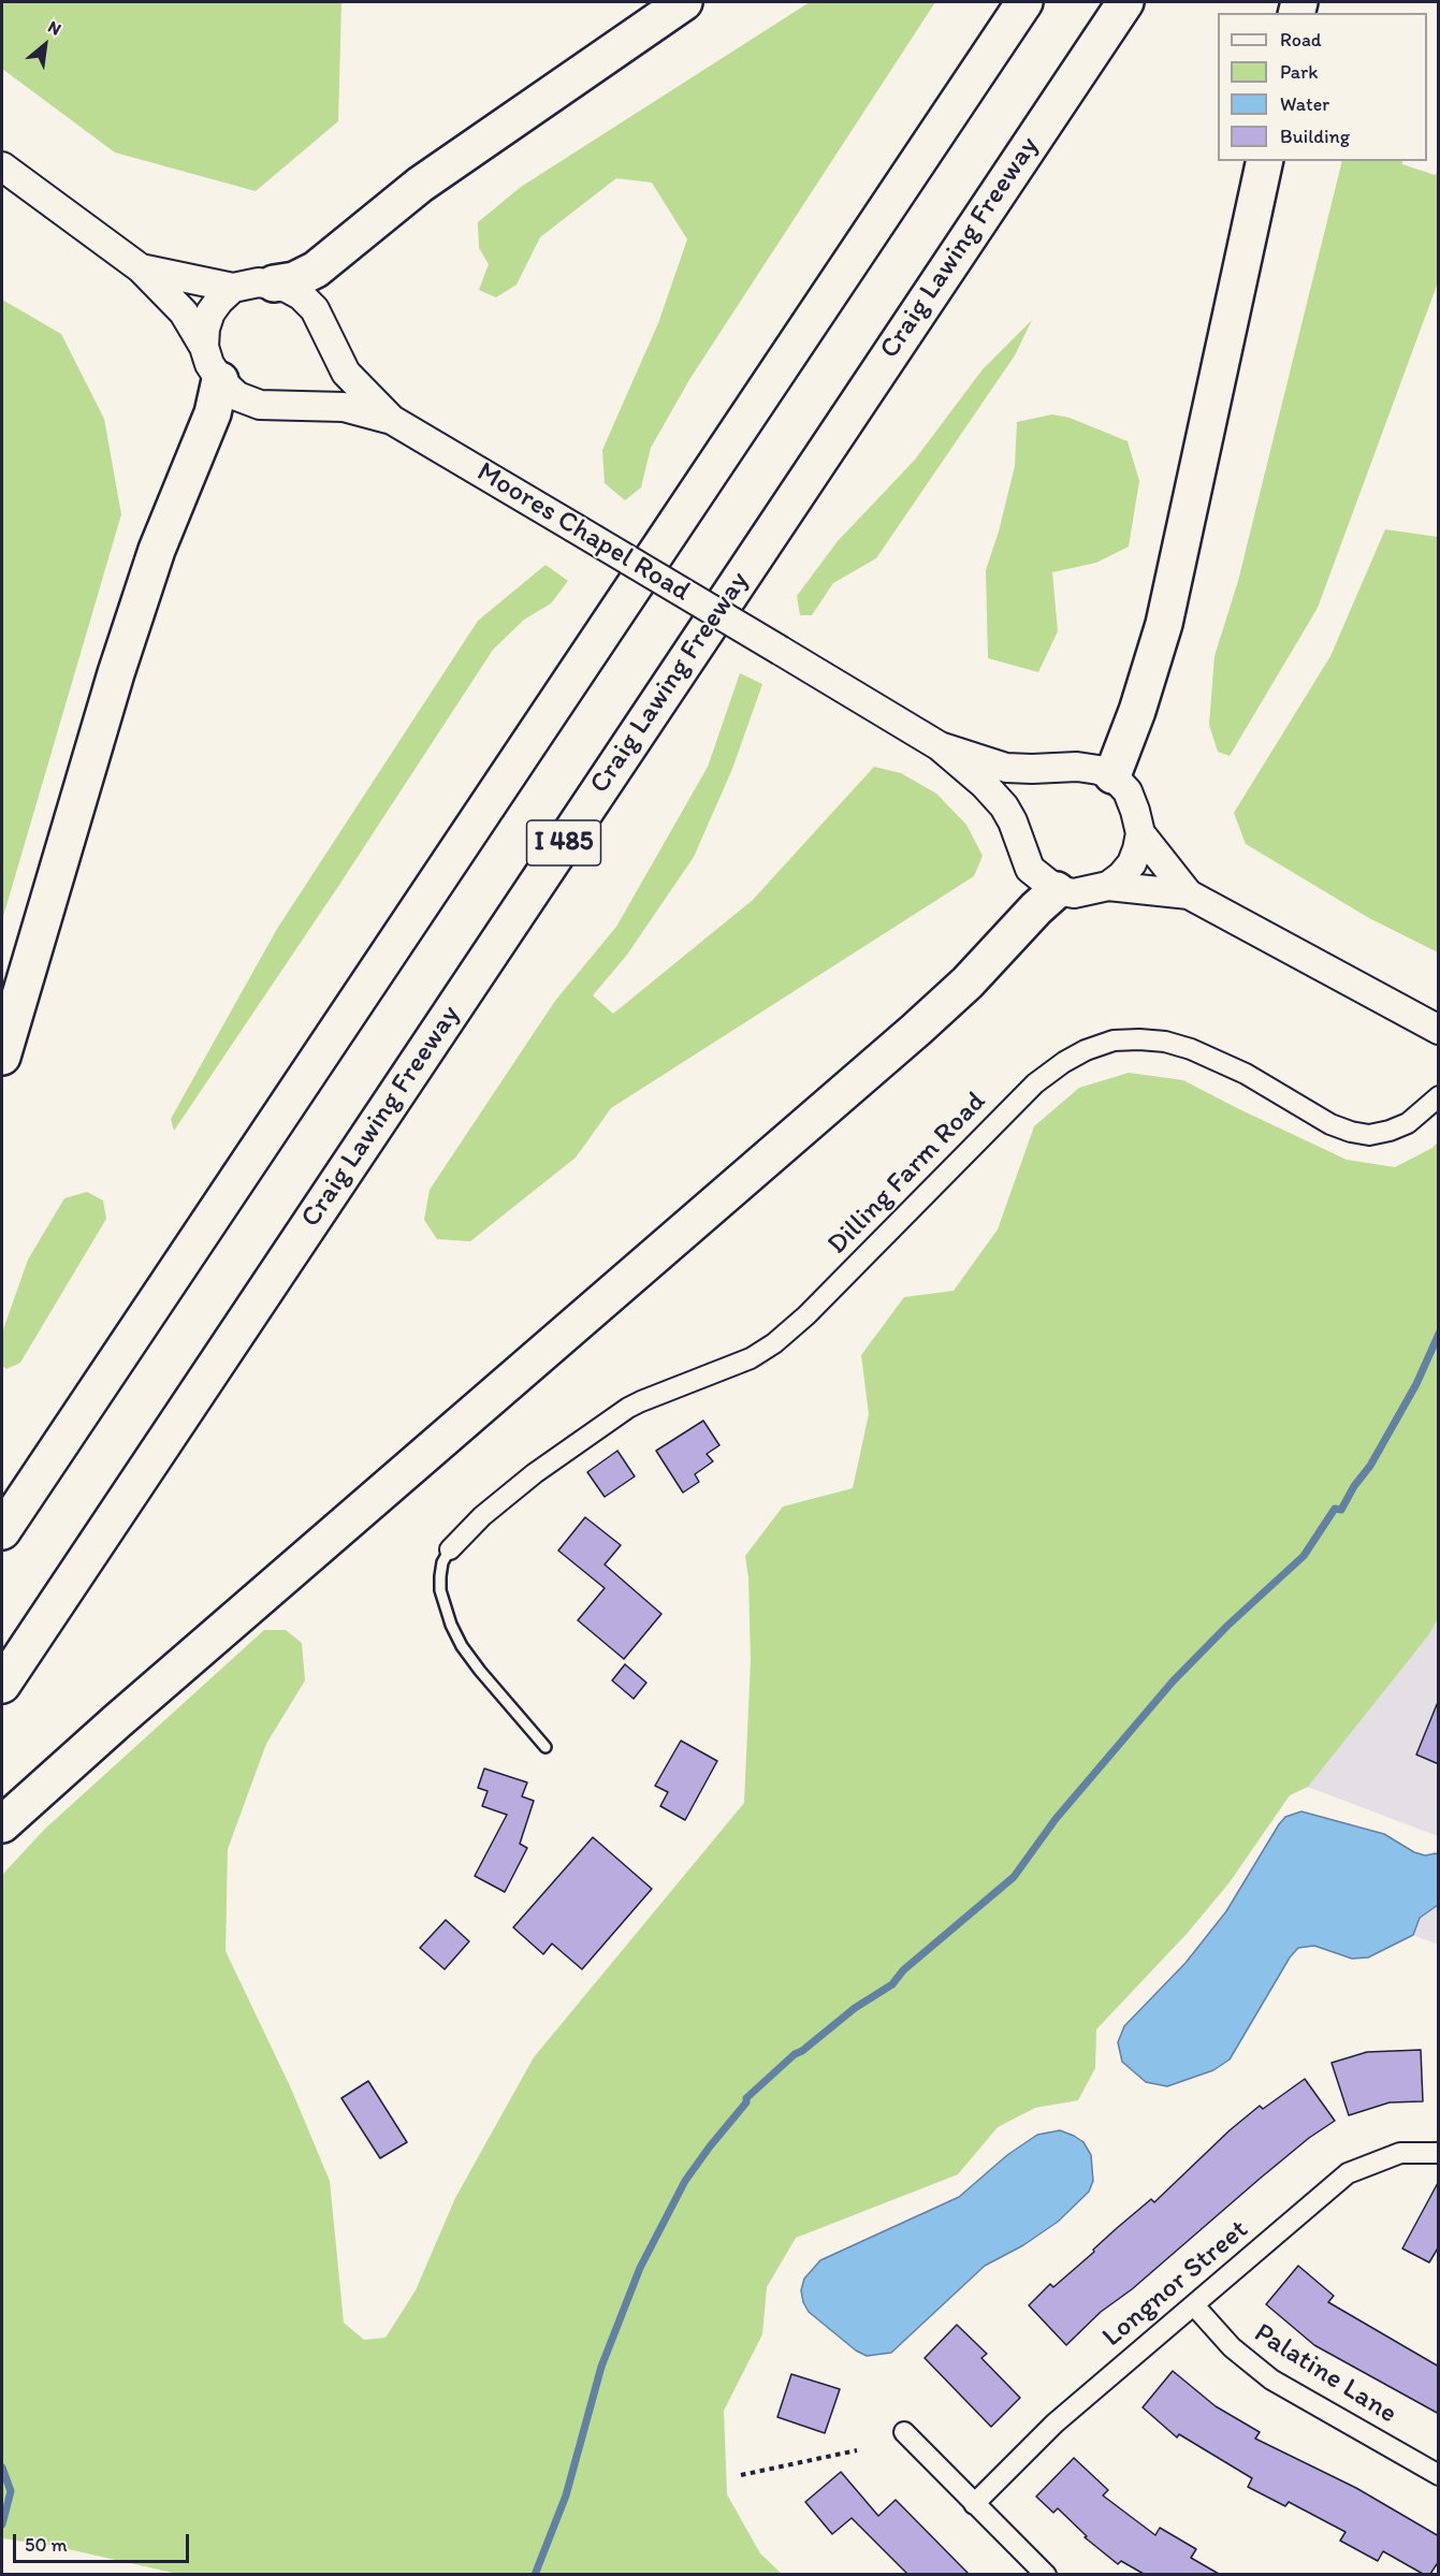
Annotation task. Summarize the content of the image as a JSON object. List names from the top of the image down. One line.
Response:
{"streets":{"highway":["Craig Lawing Freeway","I 485"],"main road":["Moores Chapel Road"],"street":["Dilling Farm Road","Longnor Street","Palatine Lane"]},"crossings":[["Longnor Street","Palatine Lane"]],"legend":["Road","Park","Water","Building"],"scale_bar":"50 m","north":"top right"}
